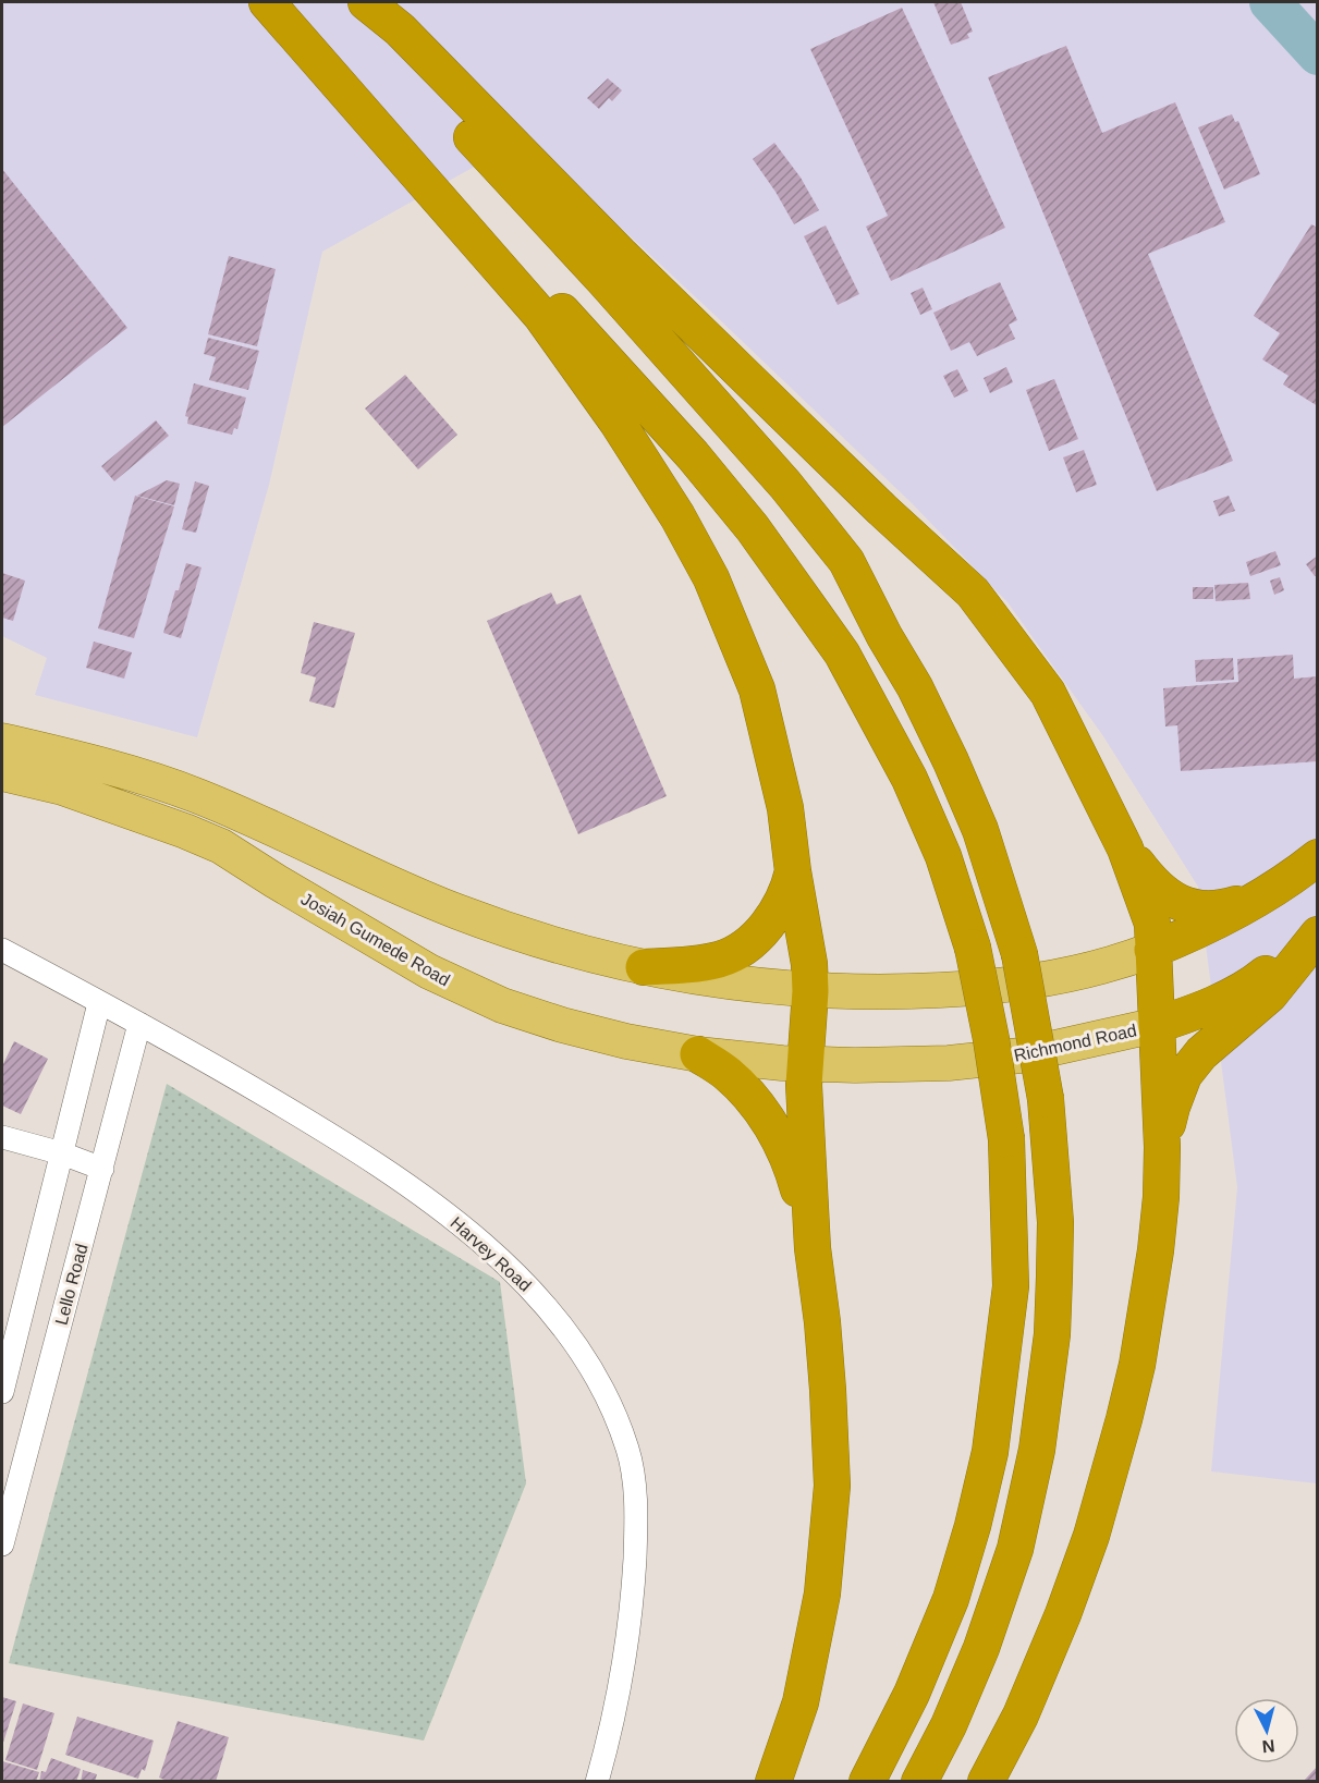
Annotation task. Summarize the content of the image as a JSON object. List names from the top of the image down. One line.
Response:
{"streets":{"highway":["Richmond Road"],"main road":["Josiah Gumede Road"],"street":["Harvey Road","Lello Road"]},"crossings":[["Josiah Gumede Road","Richmond Road"],["Harvey Road","Lello Road"]],"north":"bottom"}
